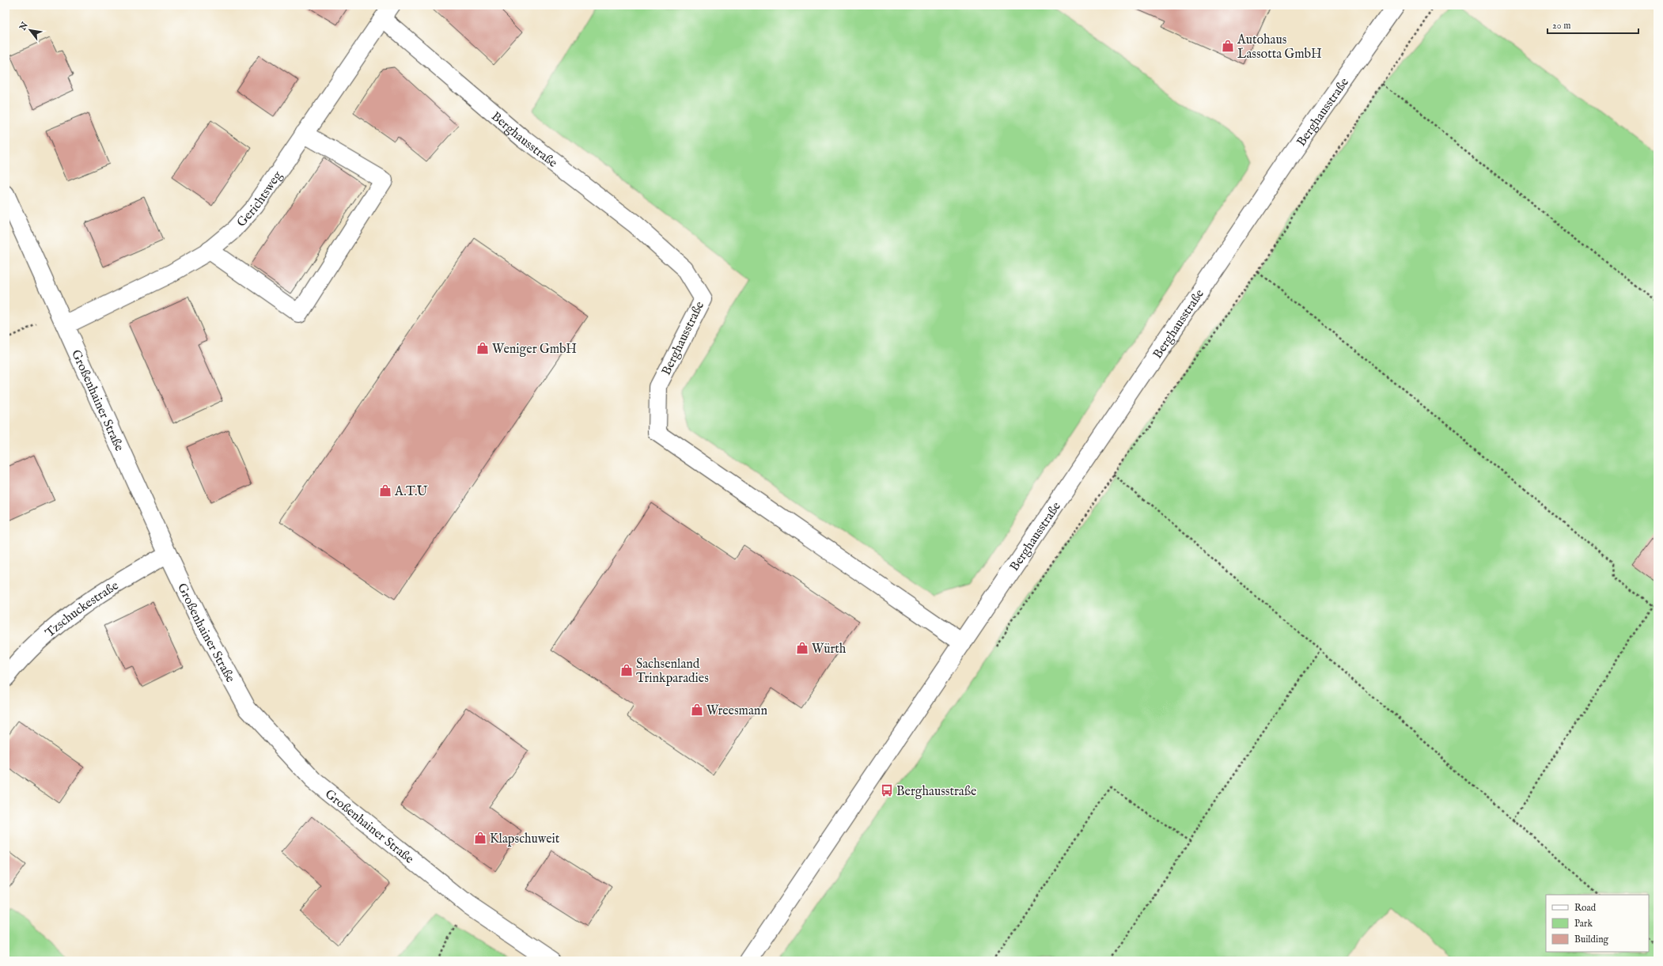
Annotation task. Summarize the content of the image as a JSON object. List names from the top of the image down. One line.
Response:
{"streets":{"street":["Berghausstraße","Gerichtsweg","Großenhainer Straße","Tzschuckestraße"]},"crossings":[["Berghausstraße","Gerichtsweg"],["Gerichtsweg","Großenhainer Straße"],["Großenhainer Straße","Tzschuckestraße"]],"places":{"shop":["Autohaus Lassotta GmbH","Weniger GmbH","A.T.U","Würth","Sachsenland Trinkparadies","Wreesmann","Klapschuweit"],"bus stop":["Berghausstraße"]},"legend":["Road","Park","Building"],"scale_bar":"20 m","north":"top left"}
